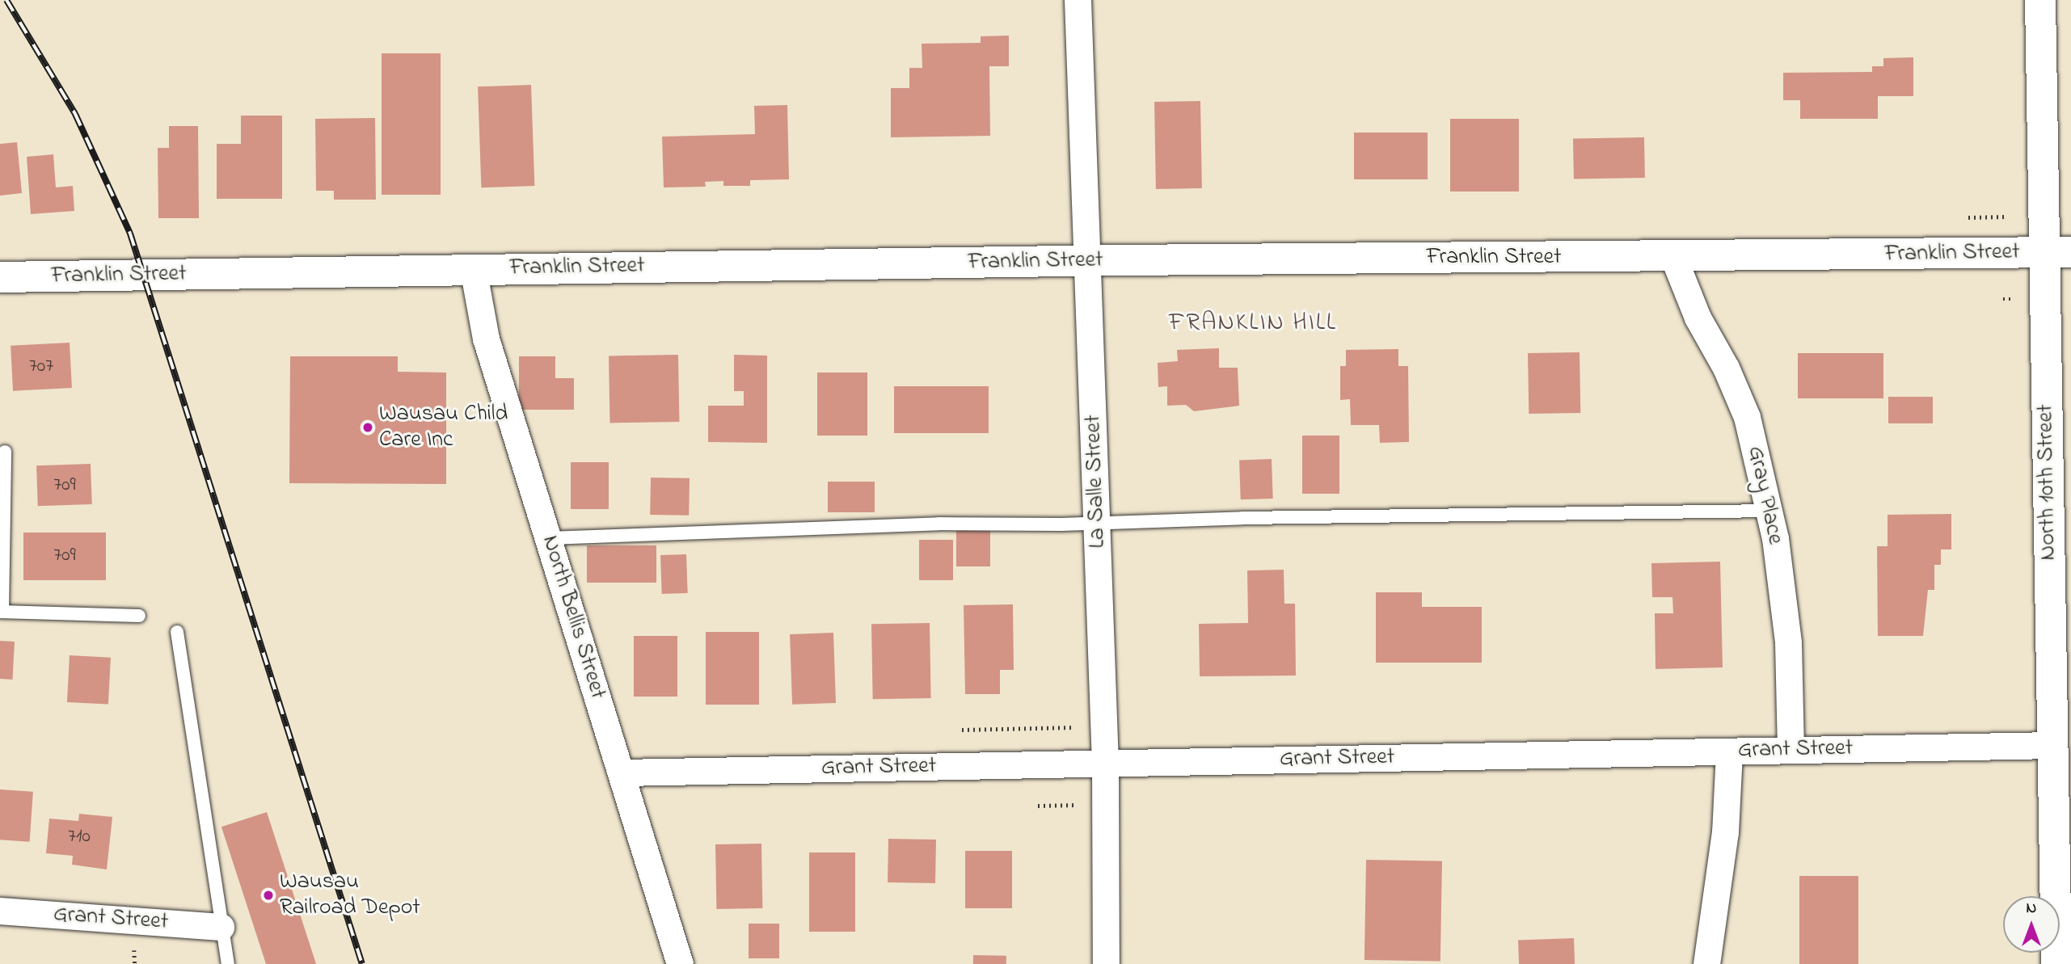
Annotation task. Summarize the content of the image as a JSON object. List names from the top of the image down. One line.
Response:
{"streets":{"street":["Franklin Street","La Salle Street","North 10th Street","Gray Place","North Bellis Street","Grant Street"]},"crossings":[["Franklin Street","La Salle Street"],["Franklin Street","North 10th Street"],["Franklin Street","Gray Place"],["Franklin Street","North Bellis Street"],["La Salle Street","Grant Street"],["North 10th Street","Grant Street"],["Gray Place","Grant Street"],["North Bellis Street","Grant Street"]],"districts":["FRANKLIN HILL"],"places":["Wausau Child Care Inc","Wausau Railroad Depot"],"house_numbers":["707","709","709","710"],"north":"top"}
